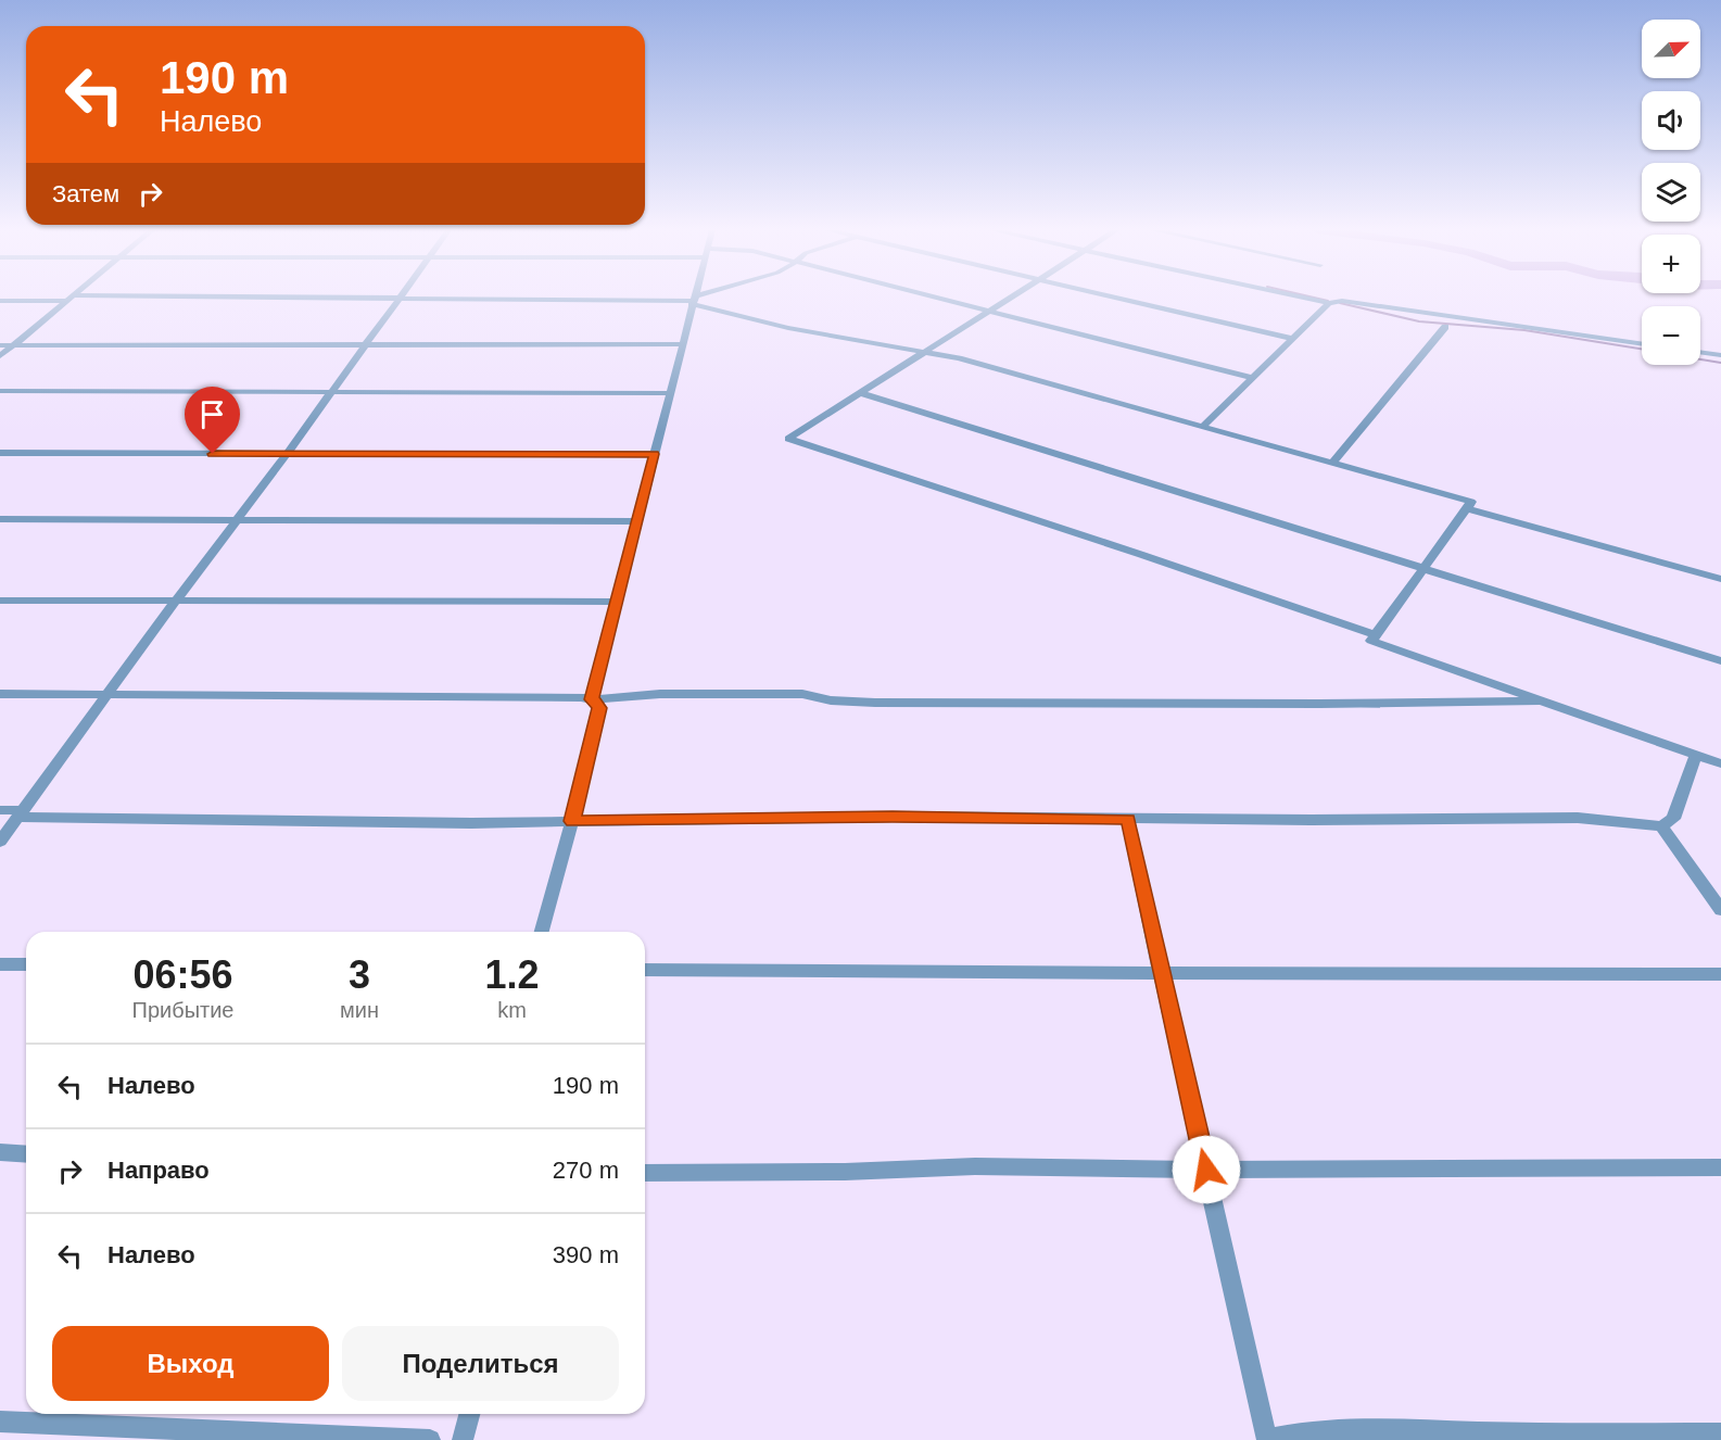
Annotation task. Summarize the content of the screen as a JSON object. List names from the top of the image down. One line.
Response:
{"north":"top right","page":{"map_buttons":["+","−"],"turn":["190 m","Налево"],"then":"Затем","eta":["06:56","Прибытие","3","мин","1.2","km"],"list":[{"name":"Налево","value":"190 m"},{"name":"Направо","value":"270 m"},{"name":"Налево","value":"390 m"}],"buttons":["Выход","Поделиться"]}}
